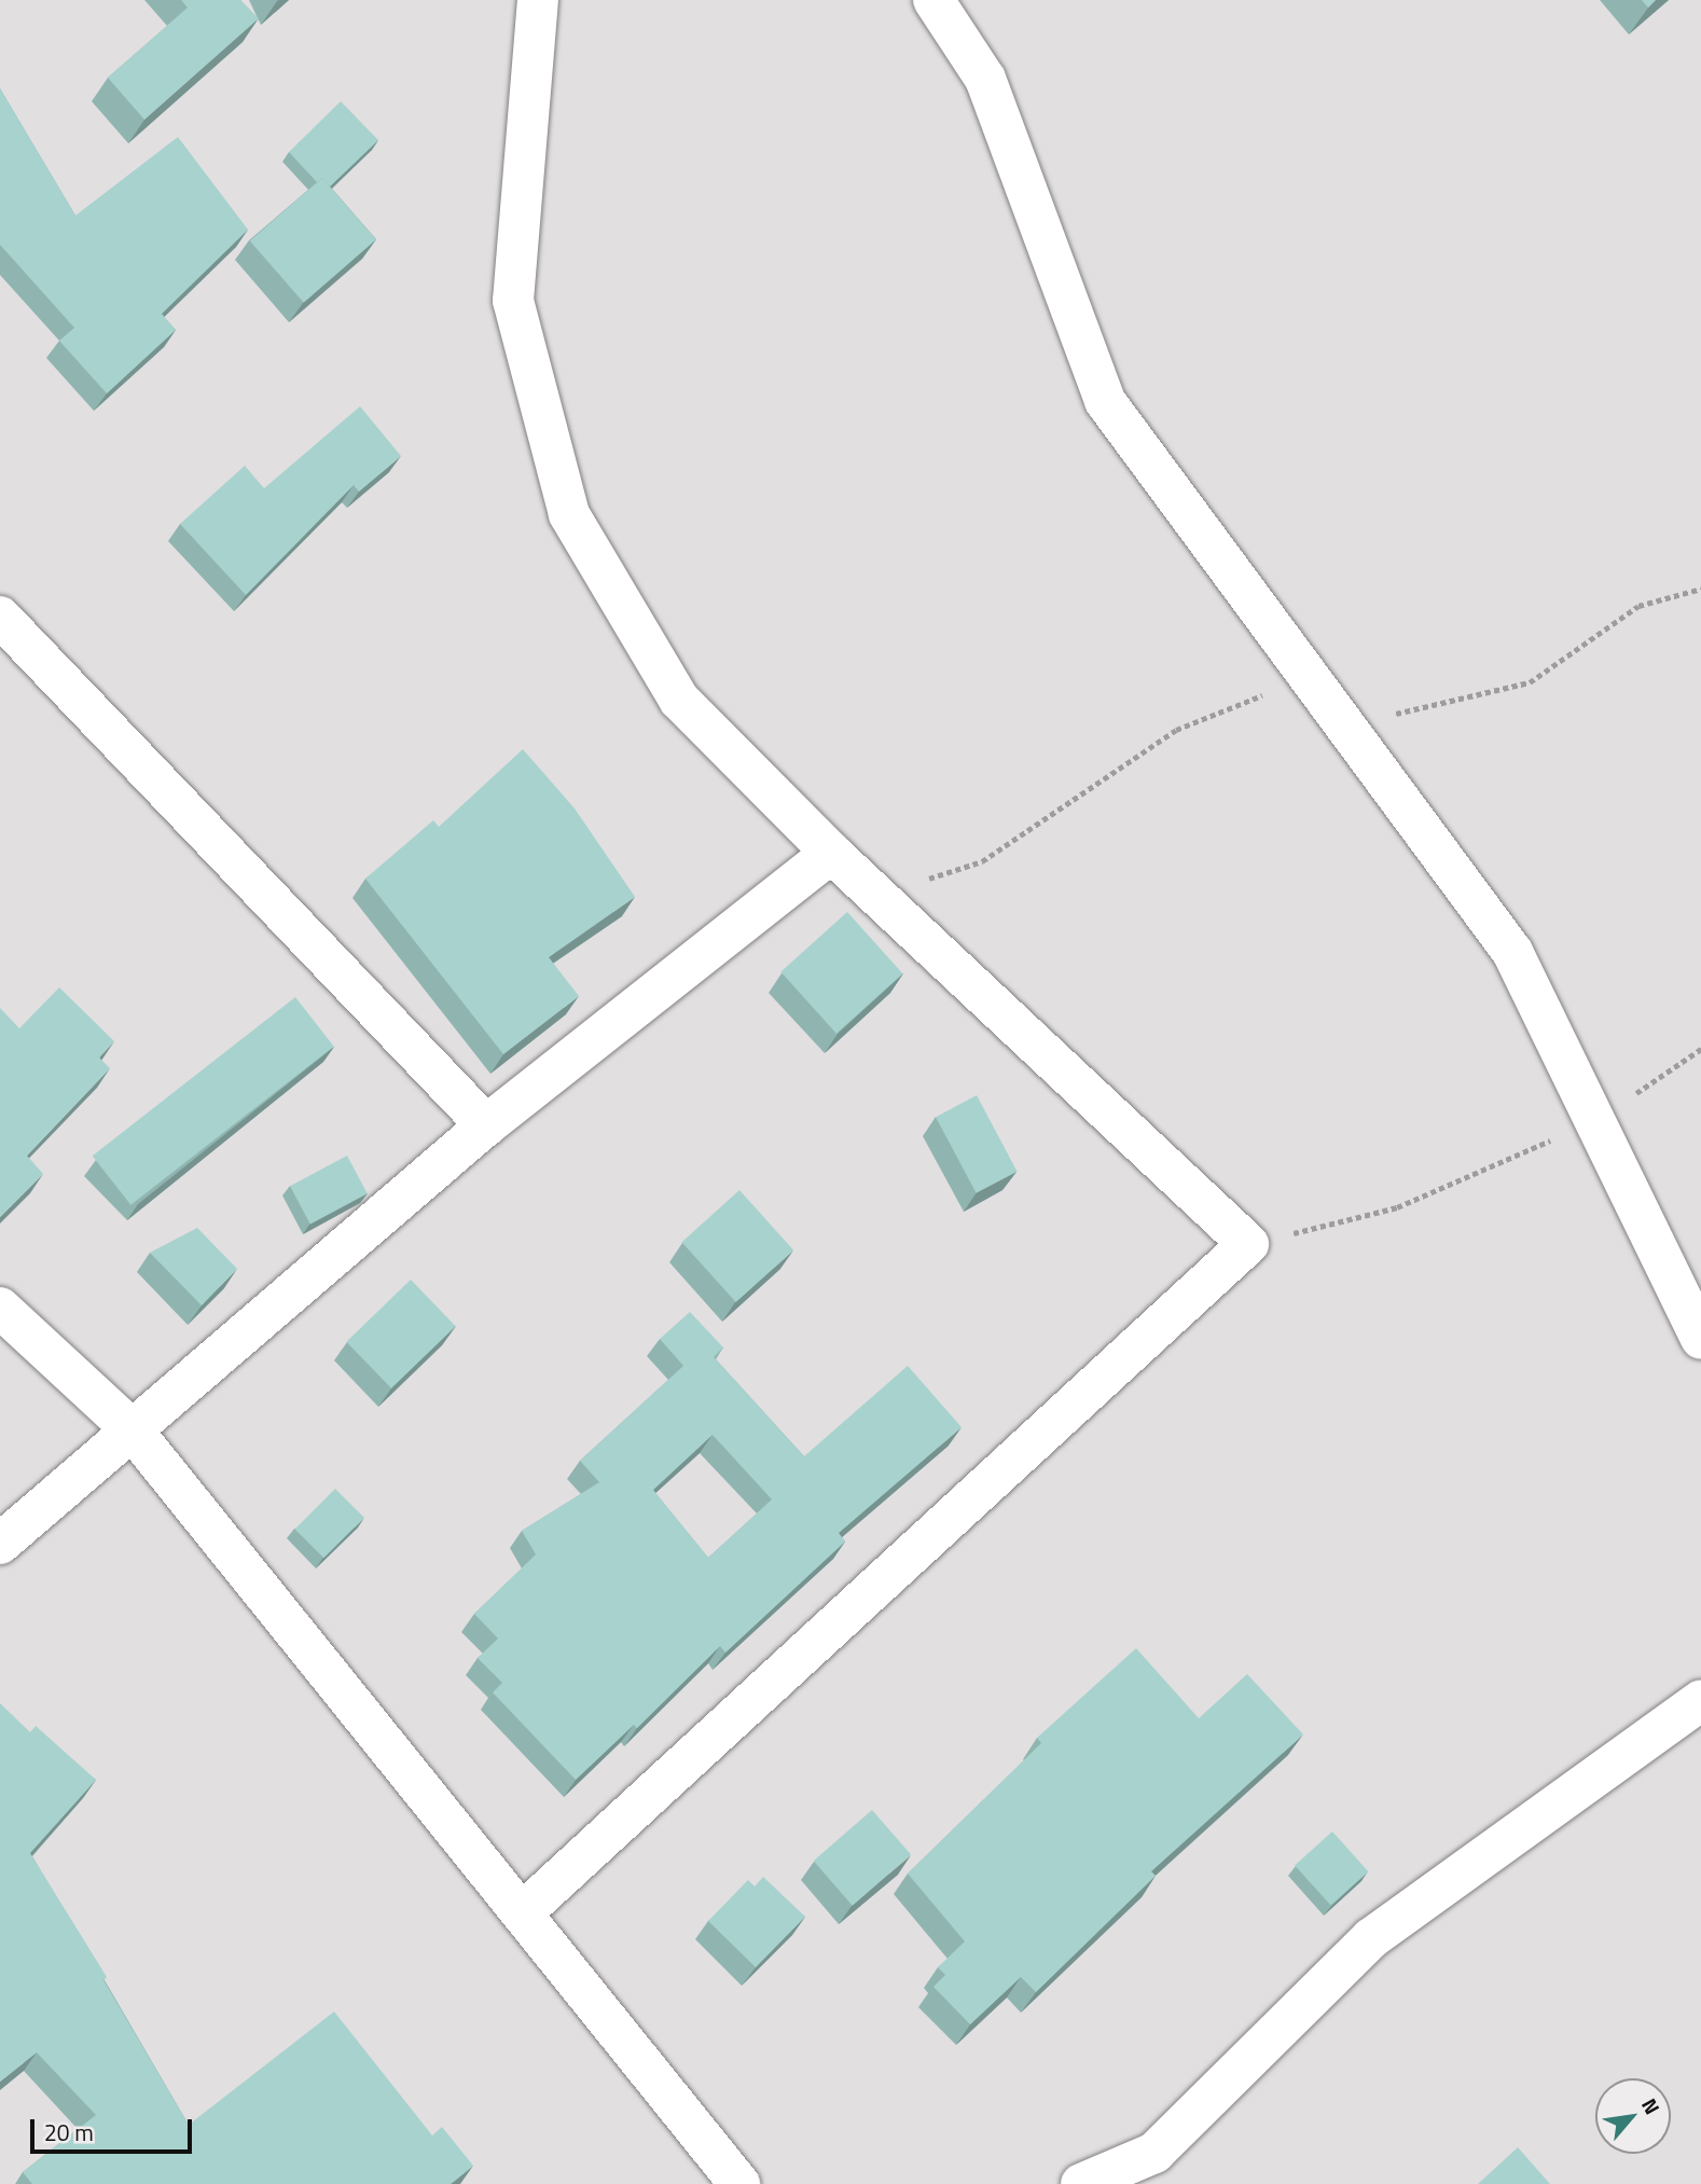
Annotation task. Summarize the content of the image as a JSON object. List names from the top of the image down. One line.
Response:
{"scale_bar":"20 m","north":"top right"}
